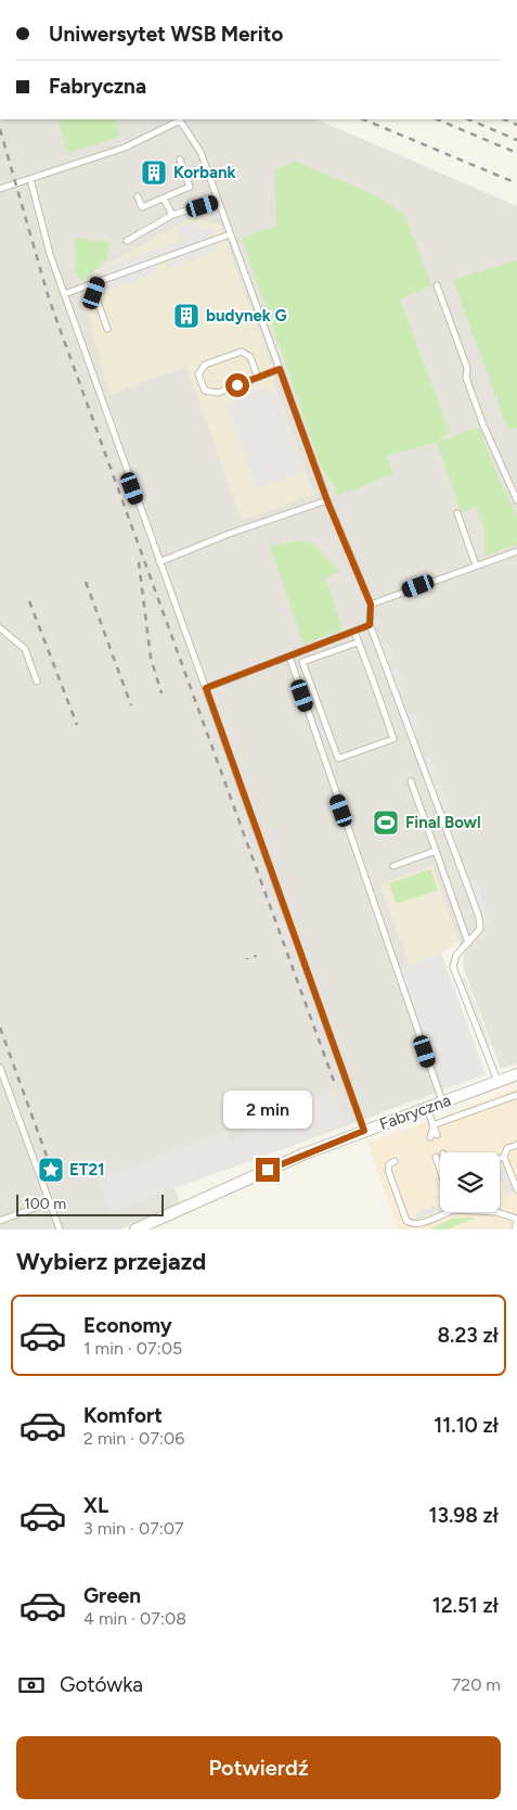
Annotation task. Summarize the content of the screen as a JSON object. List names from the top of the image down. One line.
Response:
{"streets":{"street":["Fabryczna"]},"places":{"building":["Korbank","budynek G"],"sports":["Final Bowl"],"place":["ET21"]},"scale_bar":"100 m","page":{"banner":["Uniwersytet WSB Merito","Fabryczna"],"bubble":"2 min","scale":"100 m","heading":"Wybierz przejazd","list":[{"name":"Economy","note":"1 min · 07:05","value":"8.23 zł"},{"name":"Komfort","note":"2 min · 07:06","value":"11.10 zł"},{"name":"XL","note":"3 min · 07:07","value":"13.98 zł"},{"name":"Green","note":"4 min · 07:08","value":"12.51 zł"}],"pay":["Gotówka","720 m"],"buttons":"Potwierdź"}}
